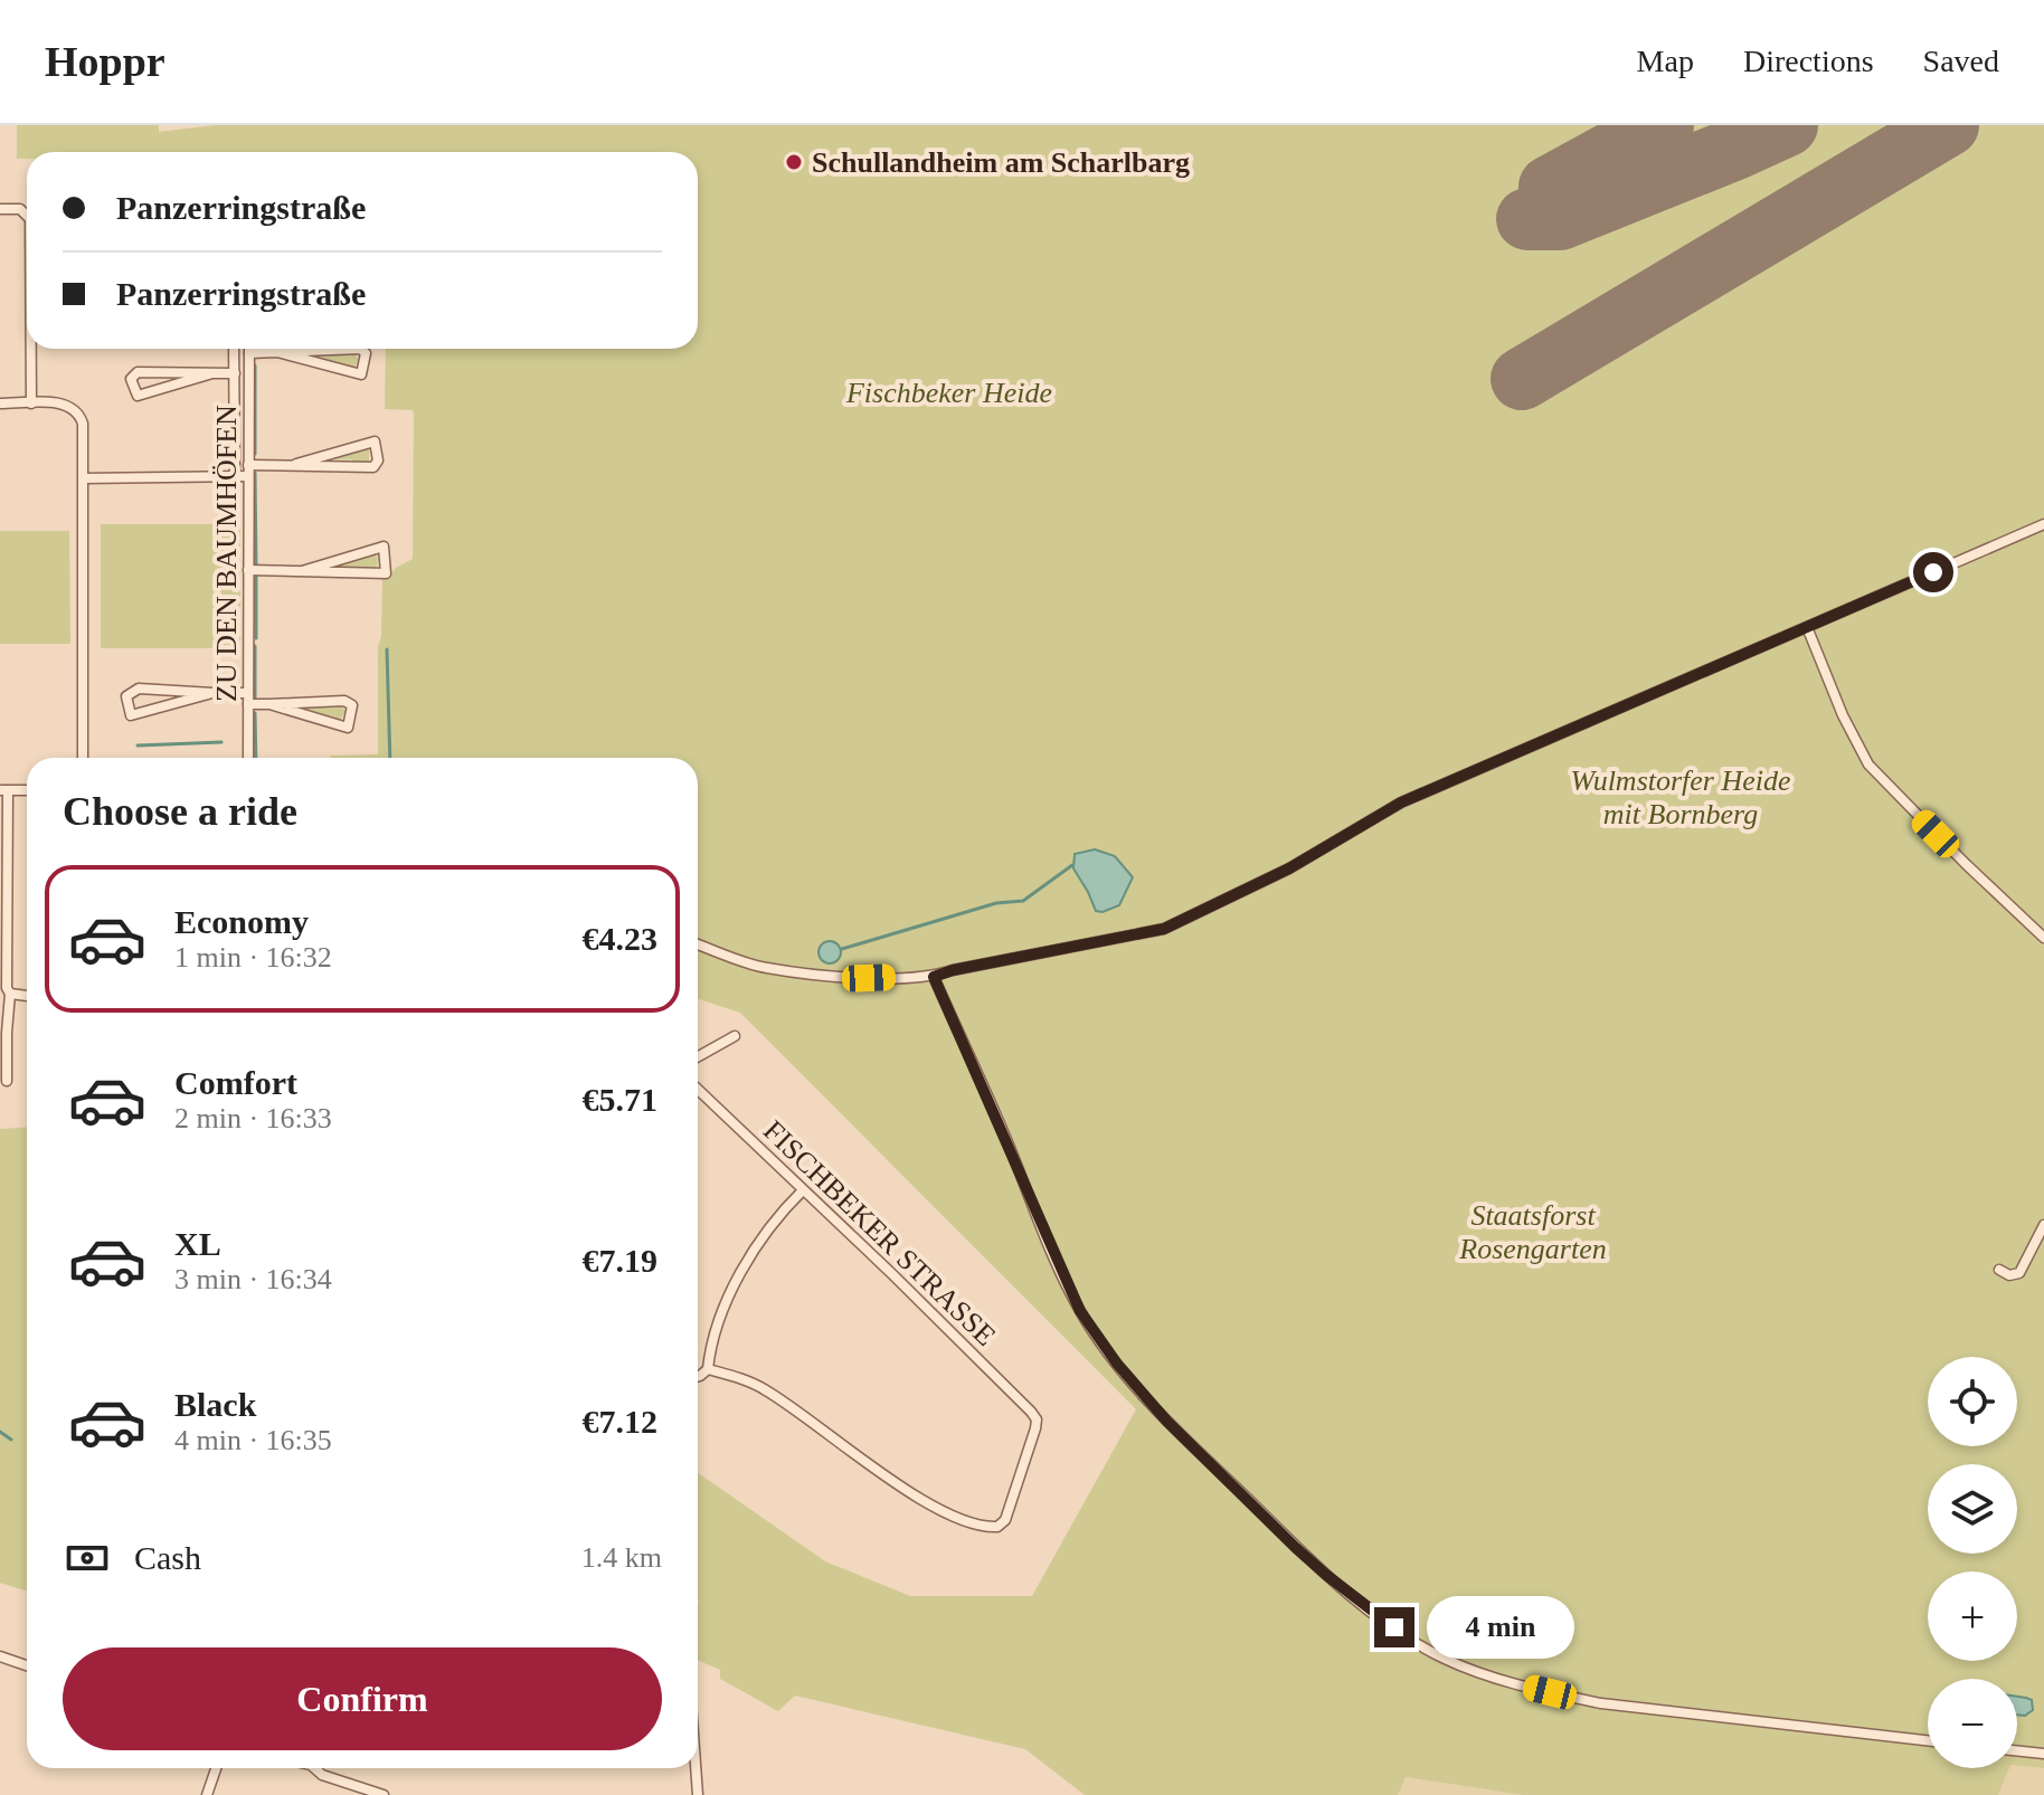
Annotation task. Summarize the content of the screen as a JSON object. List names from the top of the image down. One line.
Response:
{"streets":{"street":["ZU DEN BAUMHÖFEN","FISCHBEKER STRASSE"]},"parks":["Fischbeker Heide","Wulmstorfer Heide mit Bornberg","Staatsforst Rosengarten"],"places":["Schullandheim am Scharlbarg"],"page":{"header":"Hoppr","nav":["Map","Directions","Saved"],"banner":["Panzerringstraße","Panzerringstraße"],"heading":"Choose a ride","list":[{"name":"Economy","note":"1 min · 16:32","value":"€4.23"},{"name":"Comfort","note":"2 min · 16:33","value":"€5.71"},{"name":"XL","note":"3 min · 16:34","value":"€7.19"},{"name":"Black","note":"4 min · 16:35","value":"€7.12"}],"map_buttons":["+","−"],"pay":["Cash","1.4 km"],"bubble":"4 min","buttons":"Confirm"}}
